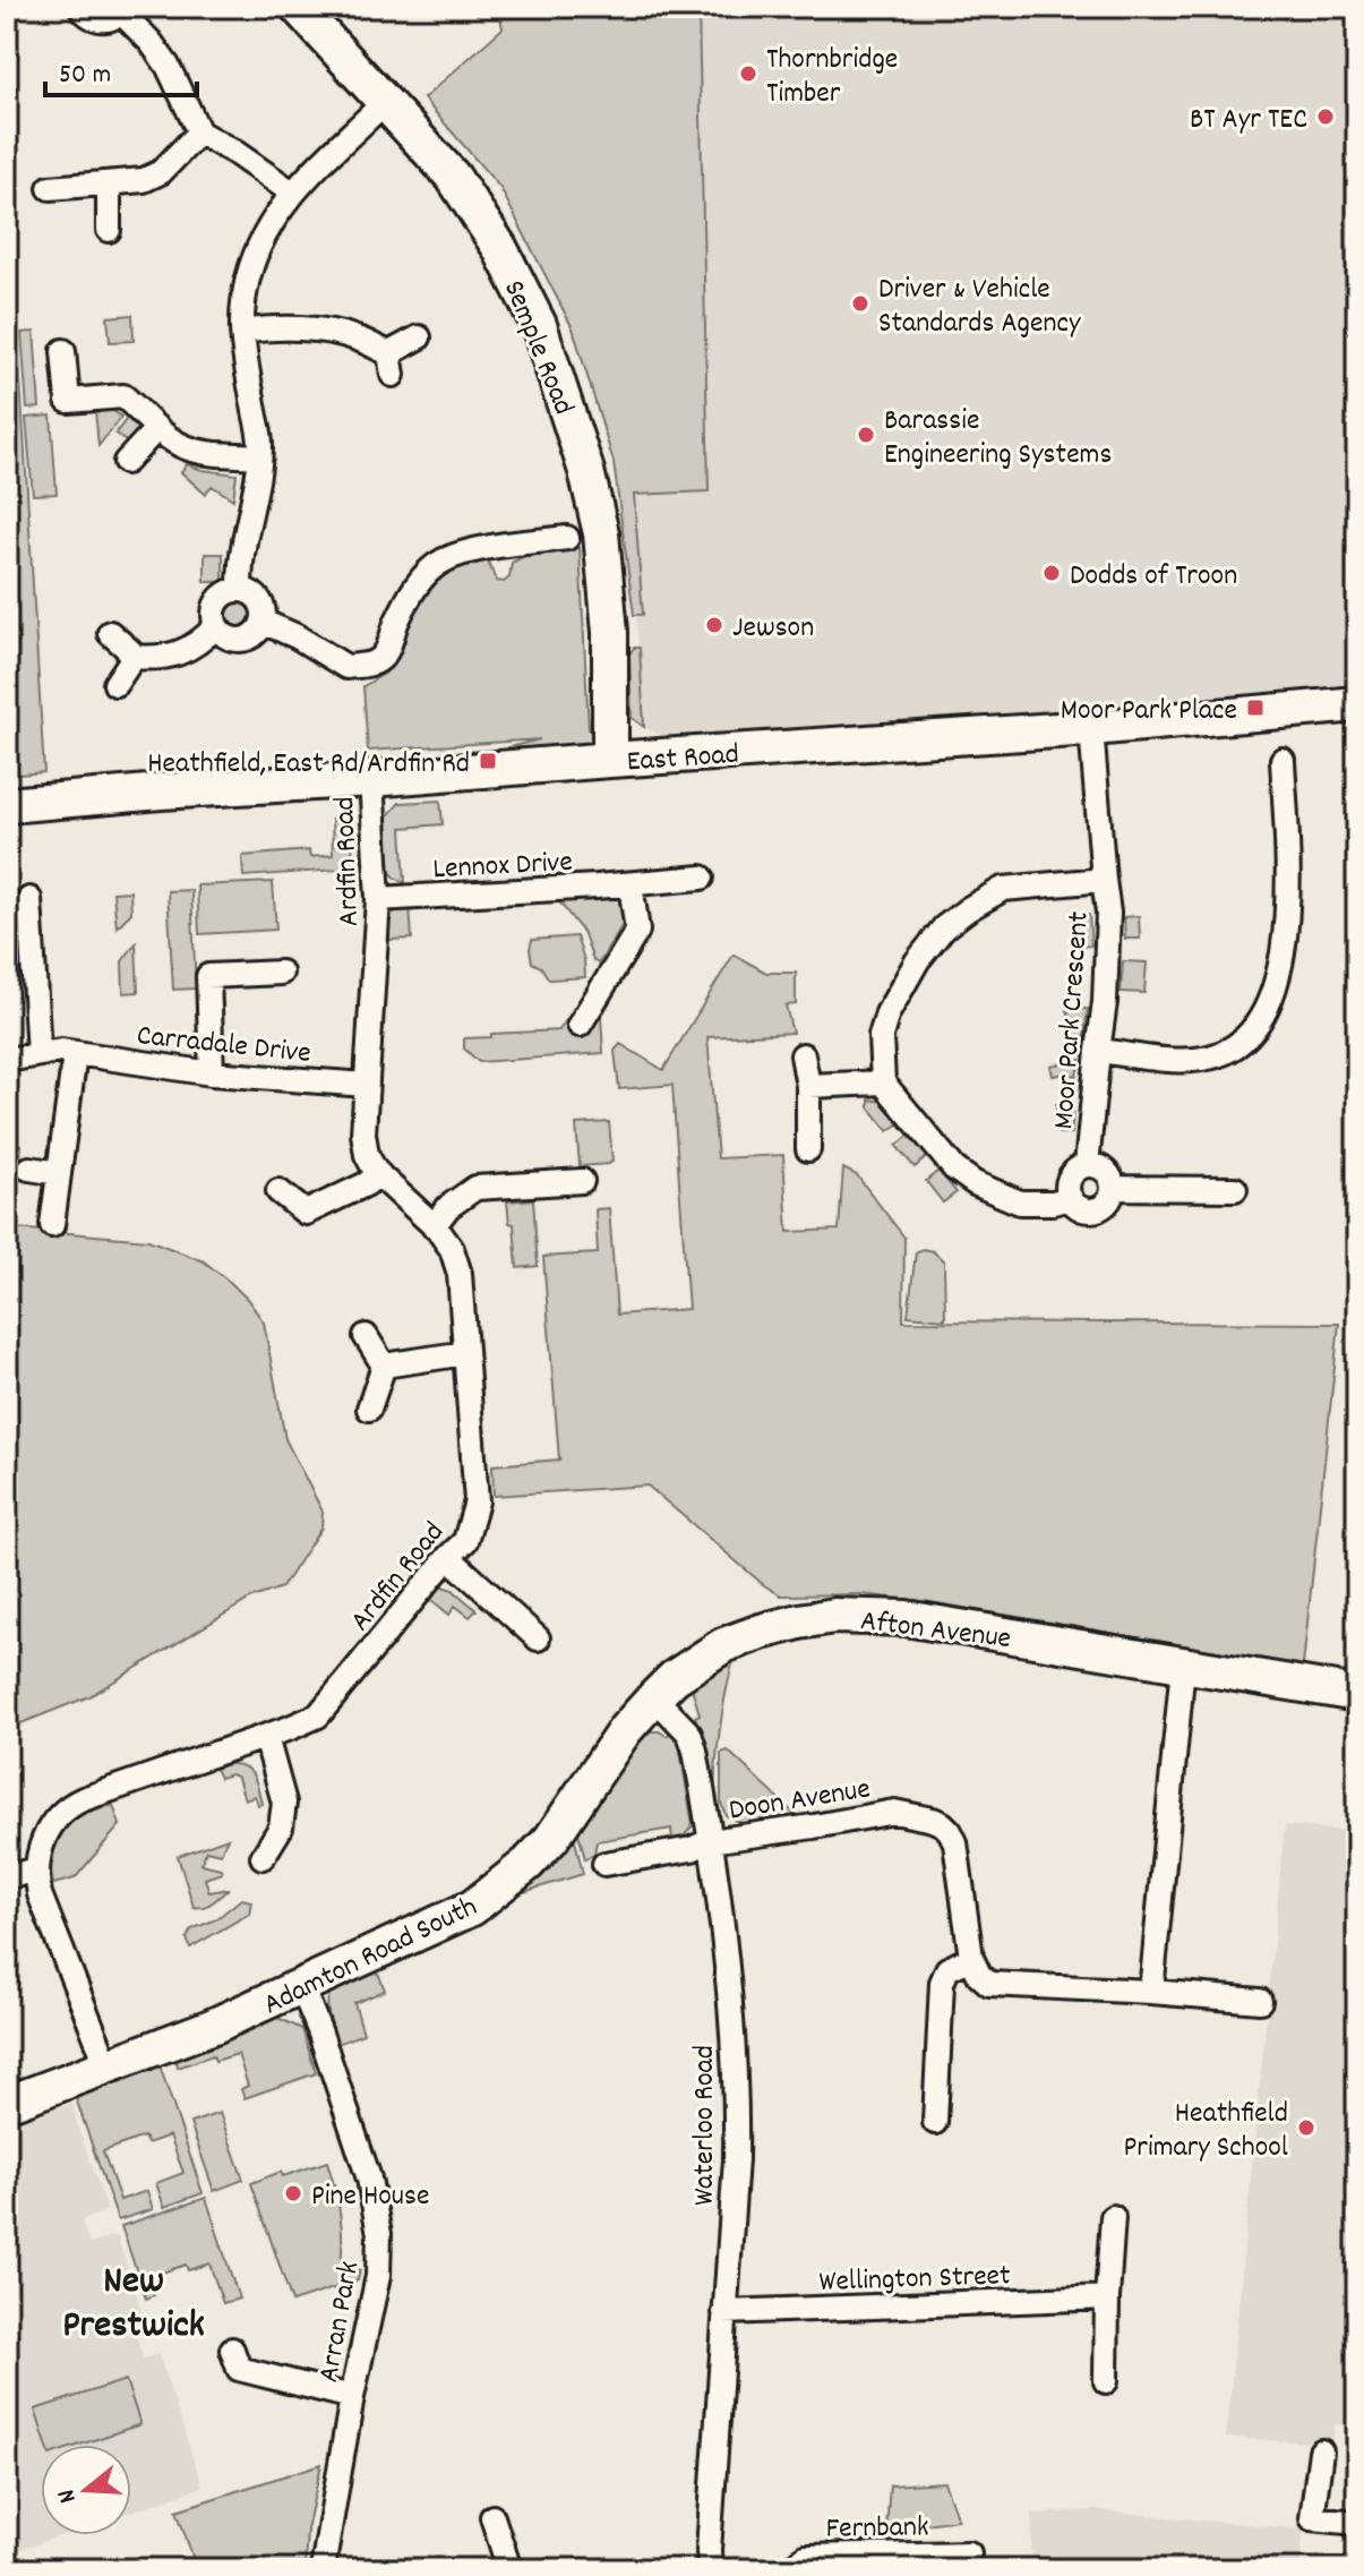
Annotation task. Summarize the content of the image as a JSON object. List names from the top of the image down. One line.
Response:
{"streets":{"street":["Semple Road","East Road","Ardfin Road","Lennox Drive","Moor Park Crescent","Carradale Drive","Afton Avenue","Doon Avenue","Adamton Road South","Waterloo Road","Wellington Street","Arran Park","Fernbank"]},"crossings":[["Semple Road","East Road"],["East Road","Ardfin Road"],["East Road","Moor Park Crescent"],["Ardfin Road","Lennox Drive"],["Ardfin Road","Carradale Drive"],["Afton Avenue","Adamton Road South"],["Afton Avenue","Waterloo Road"],["Doon Avenue","Waterloo Road"],["Adamton Road South","Waterloo Road"],["Adamton Road South","Arran Park"],["Waterloo Road","Wellington Street"]],"districts":["New Prestwick"],"places":{"other":["Thornbridge Timber","BT Ayr TEC","Driver & Vehicle Standards Agency","Barassie Engineering Systems","Dodds of Troon","Jewson","Heathfield Primary School","Pine House"],"transit":["Moor Park Place","Heathfield, East Rd/Ardfin Rd"]},"scale_bar":"50 m","north":"left"}
